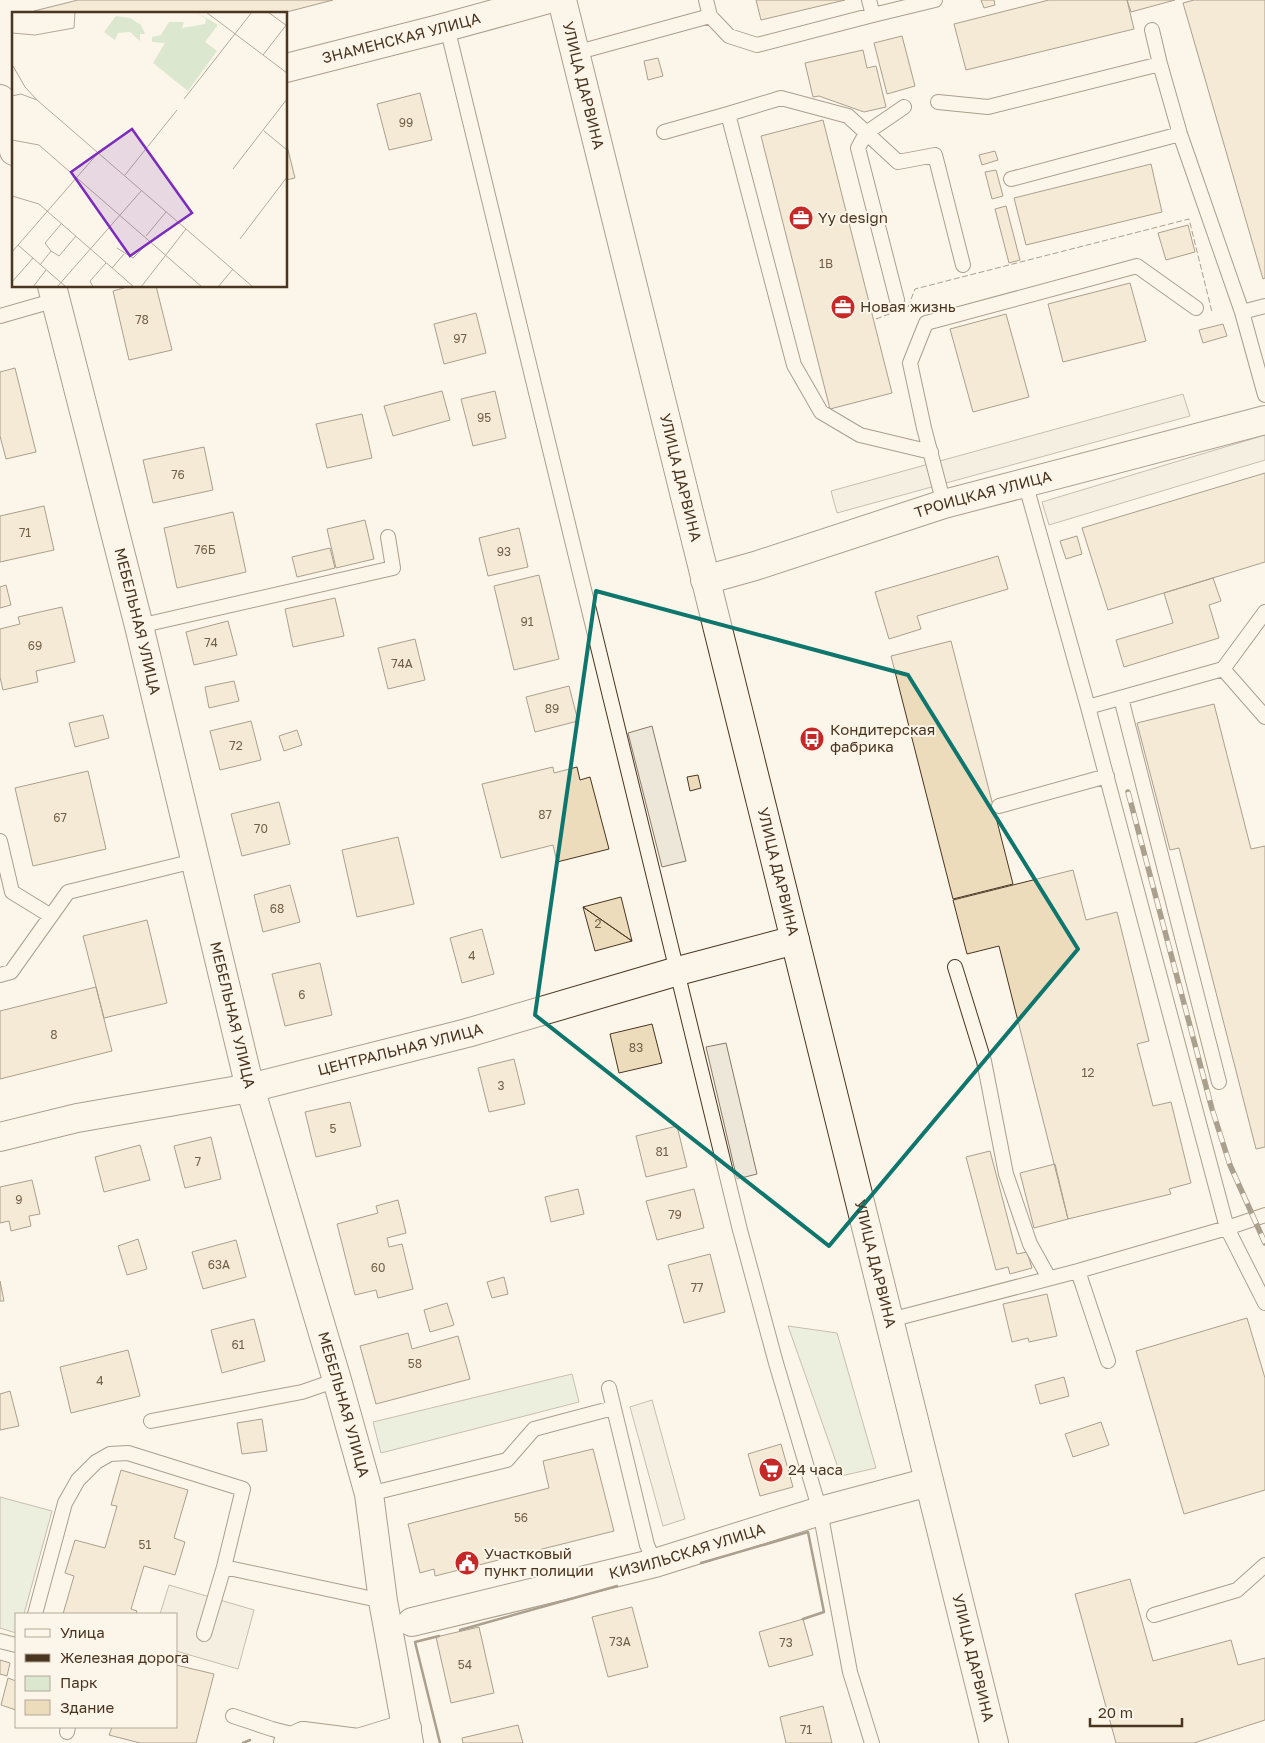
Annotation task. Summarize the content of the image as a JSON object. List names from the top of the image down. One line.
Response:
{"streets":{"street":["ЗНАМЕНСКАЯ УЛИЦА","УЛИЦА ДАРВИНА","ТРОИЦКАЯ УЛИЦА","МЕБЕЛЬНАЯ УЛИЦА","ЦЕНТРАЛЬНАЯ УЛИЦА","КИЗИЛЬСКАЯ УЛИЦА"]},"crossings":[["УЛИЦА ДАРВИНА","ТРОИЦКАЯ УЛИЦА"],["УЛИЦА ДАРВИНА","ЦЕНТРАЛЬНАЯ УЛИЦА"],["УЛИЦА ДАРВИНА","КИЗИЛЬСКАЯ УЛИЦА"],["МЕБЕЛЬНАЯ УЛИЦА","ЦЕНТРАЛЬНАЯ УЛИЦА"]],"places":{"office":["Yy design","Новая жизнь"],"bus stop":["Кондитерская фабрика"],"supermarket":["24 часа"],"public building":["Участковый пункт полиции"]},"house_numbers":["99","1В","78","97","95","76","71","76Б","93","91","74","69","74А","89","72","87","67","70","68","2","4","6","8","83","12","3","5","81","7","9","79","63А","60","77","61","58","4","56","51","73А","73","54","71"],"legend":["Улица","Железная дорога","Парк","Здание"],"scale_bar":"20 m"}
